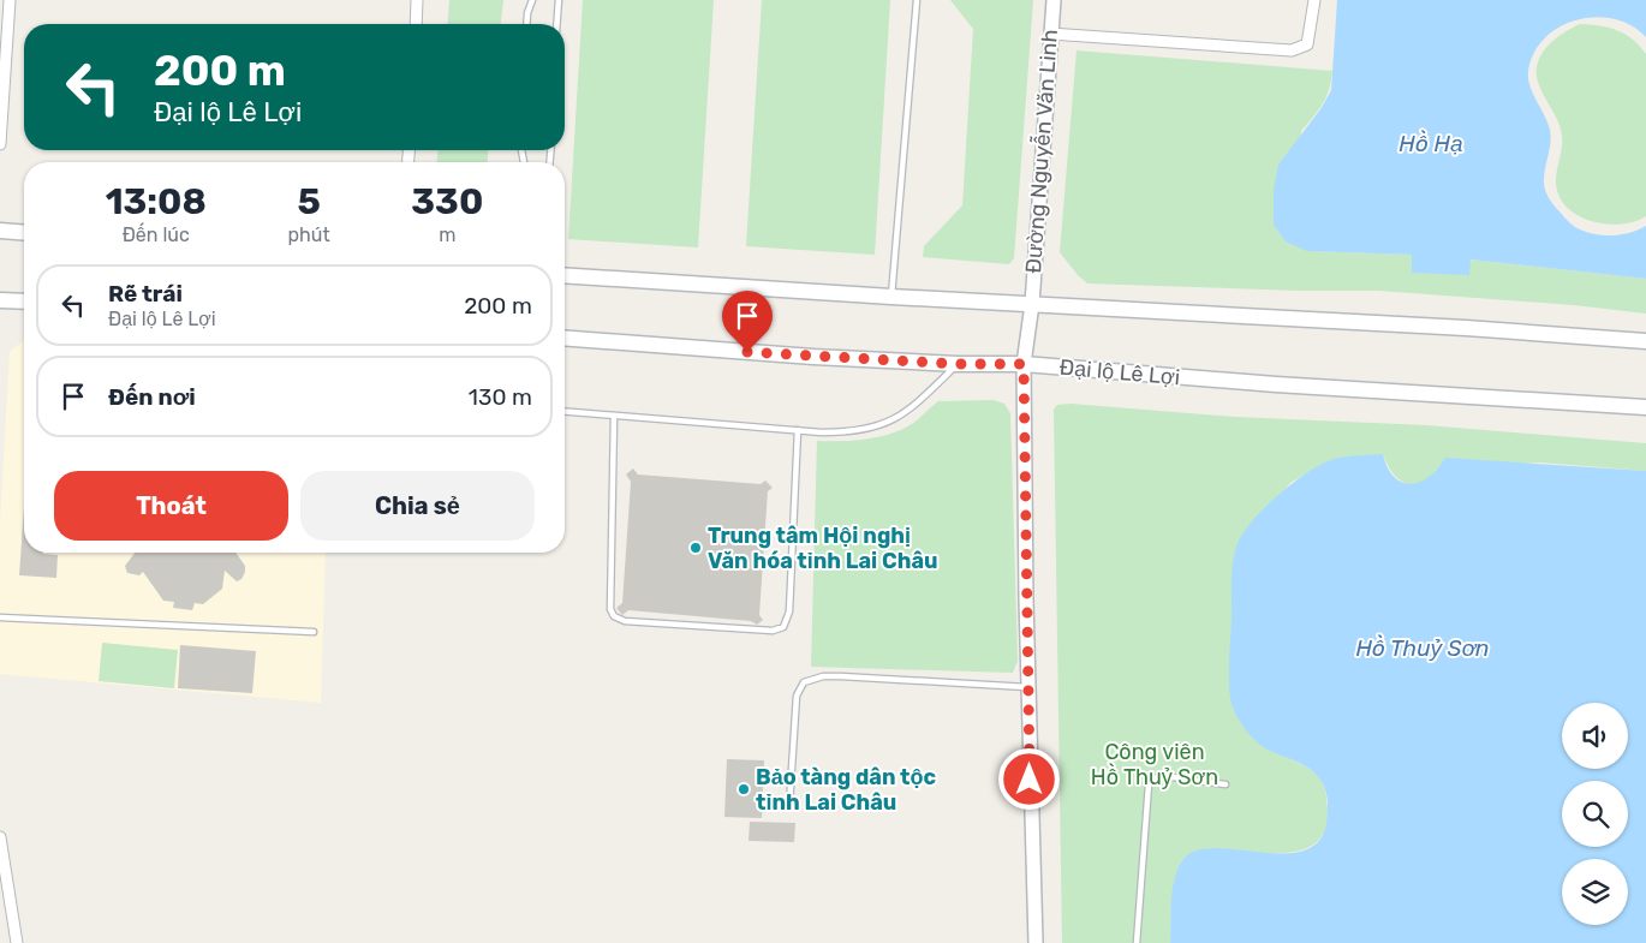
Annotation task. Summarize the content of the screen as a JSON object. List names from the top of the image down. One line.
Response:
{"streets":{"main road":["Đại lộ Lê Lợi"],"street":["Đường Nguyễn Văn Linh"]},"crossings":[["Đường Nguyễn Văn Linh","Đại lộ Lê Lợi"]],"water":["Hồ Hạ","Hồ Thuỷ Sơn"],"parks":["Công viên Hồ Thuỷ Sơn"],"places":["Trung tâm Hội nghị Văn hóa tỉnh Lai Châu","Bảo tàng dân tộc tỉnh Lai Châu"],"page":{"turn":["200 m","Đại lộ Lê Lợi"],"eta":["13:08","Đến lúc","5","phút","330","m"],"list":[{"name":"Rẽ trái","note":"Đại lộ Lê Lợi","value":"200 m"},{"name":"Đến nơi","value":"130 m"}],"buttons":["Thoát","Chia sẻ"]}}
